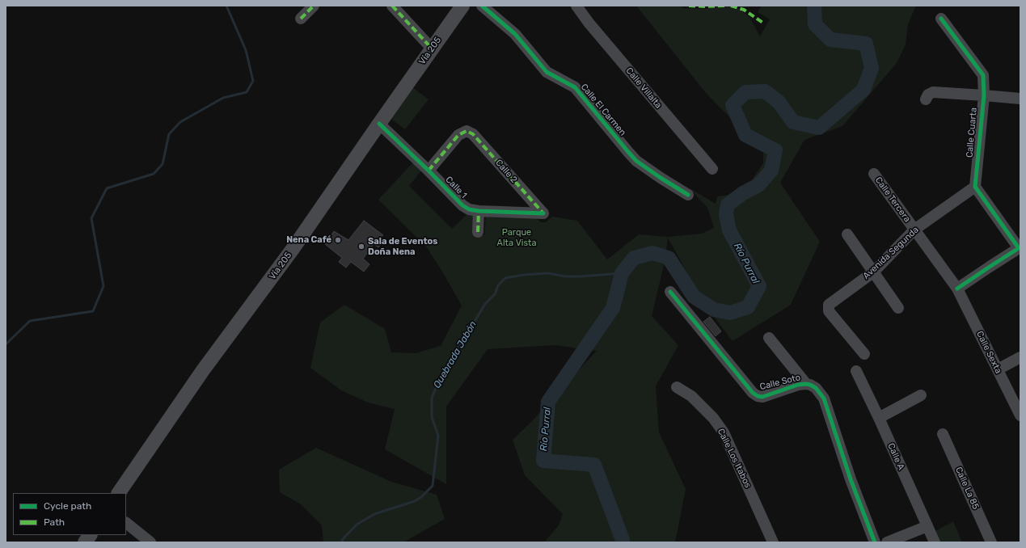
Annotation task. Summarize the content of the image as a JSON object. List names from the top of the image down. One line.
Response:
{"streets":{"main road":["Vía 205"],"street":["Calle Villalta","Calle El Carmen","Calle Cuarta","Calle 2","Calle 1","Calle Tercera","Avenida Segunda","Calle Sexta","Calle Soto","Calle A","Calle Los Itabos","Calle La 85"]},"crossings":[["Vía 205","Calle 1"],["Calle Cuarta","Avenida Segunda"],["Calle 2","Calle 1"],["Calle Tercera","Avenida Segunda"],["Calle Tercera","Calle Sexta"]],"water":["Río Purral","Quebrada Jabón"],"parks":["Parque Alta Vista"],"places":["Nena Café","Sala de Eventos Doña Nena"],"legend":["Cycle path","Path"]}
